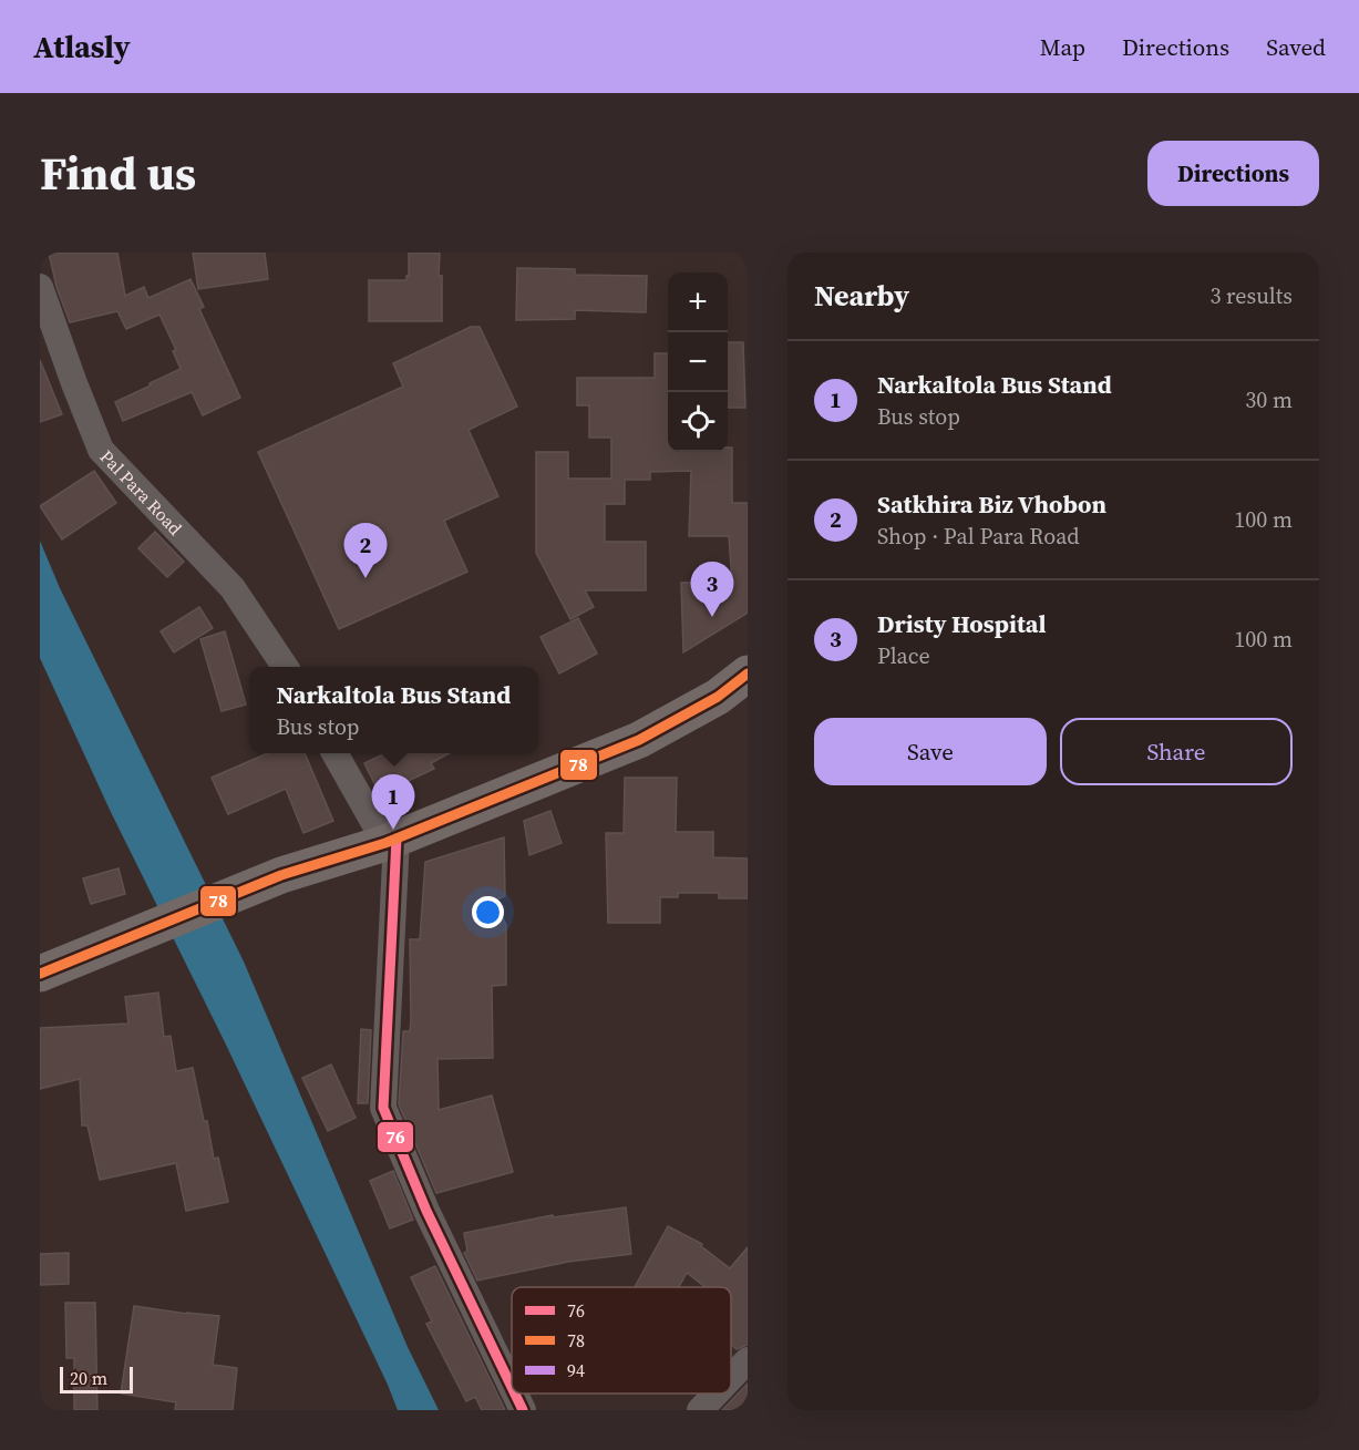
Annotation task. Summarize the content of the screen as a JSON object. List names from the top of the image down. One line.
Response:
{"streets":{"street":["Pal Para Road"]},"lines":["transit line 78","transit line 76"],"legend":["76","78","94"],"scale_bar":"20 m","page":{"header":"Atlasly","nav":["Map","Directions","Saved"],"title":"Find us","buttons":["Directions",["Save","Share"]],"heading":["Nearby","3 results"],"map_buttons":["+","−"],"list":[{"mark":"1","name":"Narkaltola Bus Stand","note":"Bus stop","value":"30 m"},{"mark":"2","name":"Satkhira Biz Vhobon","note":"Shop · Pal Para Road","value":"100 m"},{"mark":"3","name":"Dristy Hospital","note":"Place","value":"100 m"}],"pins":["2","3","1"],"popup":["Narkaltola Bus Stand","Bus stop"],"scale":"20 m"}}
